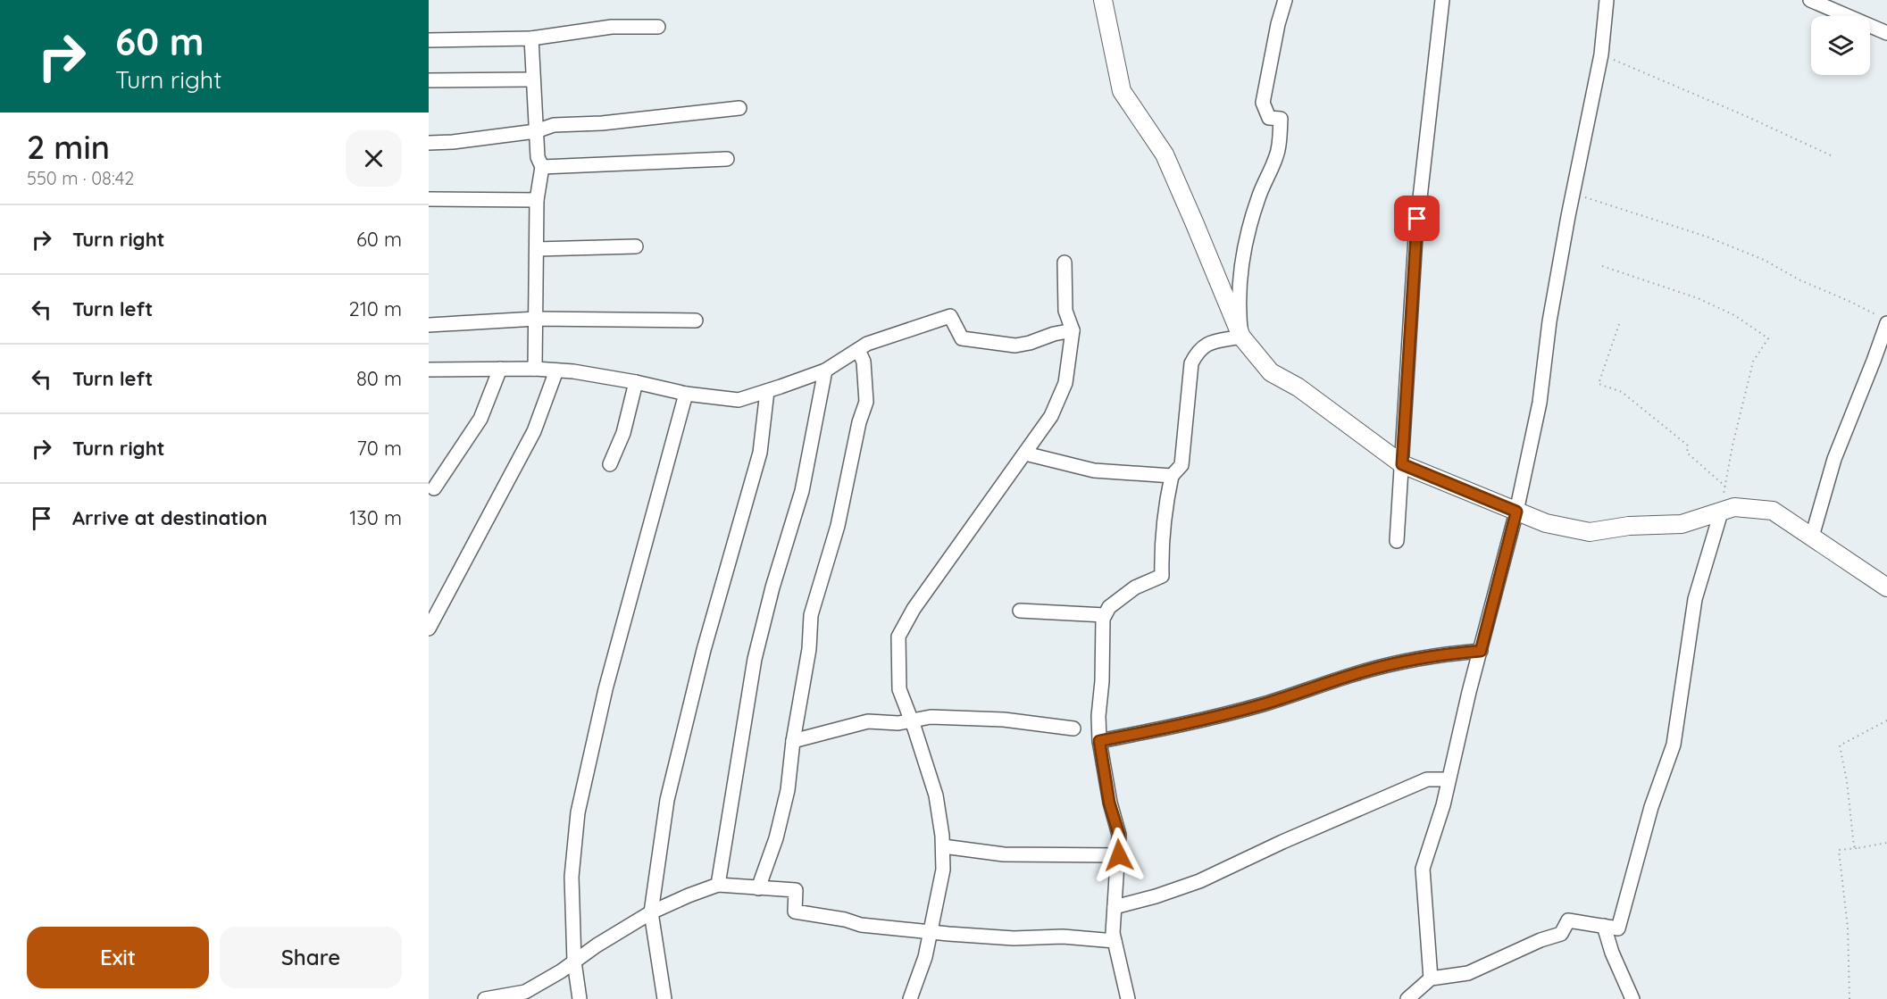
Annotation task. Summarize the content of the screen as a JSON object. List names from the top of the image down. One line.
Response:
{"page":{"turn":["60 m","Turn right"],"heading":["2 min","550 m · 08:42"],"list":[{"name":"Turn right","value":"60 m"},{"name":"Turn left","value":"210 m"},{"name":"Turn left","value":"80 m"},{"name":"Turn right","value":"70 m"},{"name":"Arrive at destination","value":"130 m"}],"buttons":["Exit","Share"]}}
